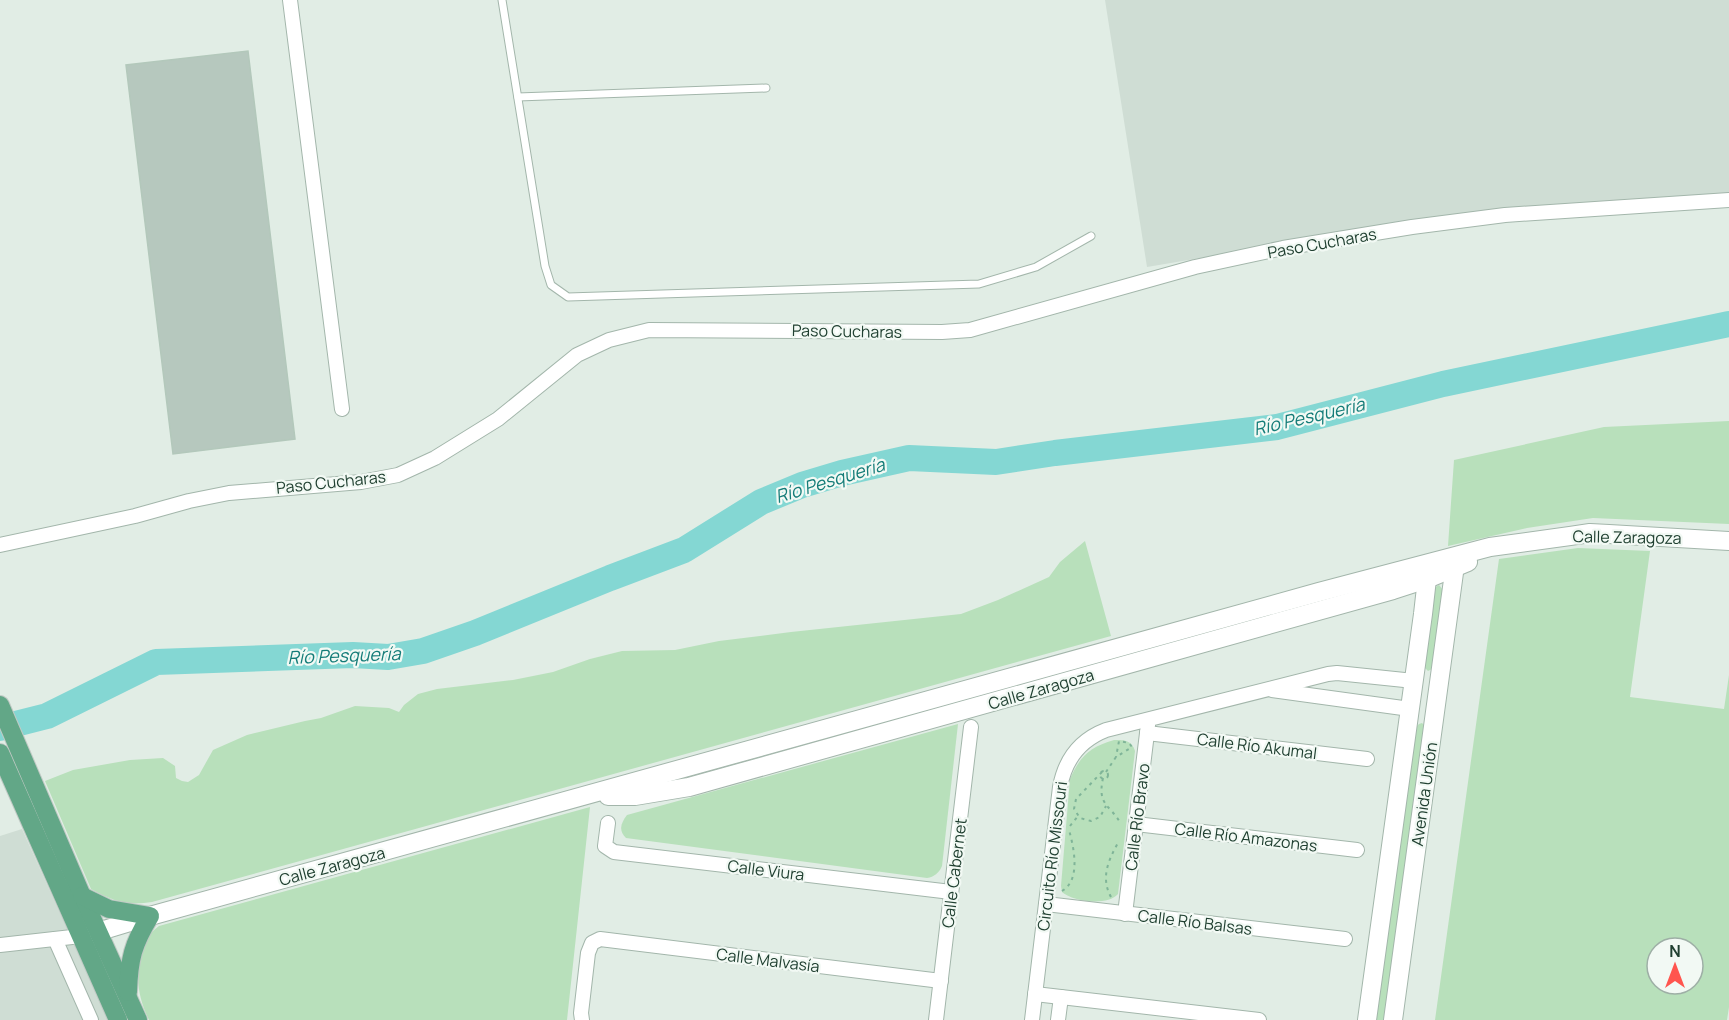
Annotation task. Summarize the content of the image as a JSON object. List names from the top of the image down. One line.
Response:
{"streets":{"street":["Paso Cucharas","Calle Zaragoza","Calle Río Akumal","Avenida Unión","Calle Río Bravo","Calle Río Amazonas","Circuito Río Missouri","Calle Viura","Calle Cabernet","Calle Río Balsas","Calle Malvasía"]},"crossings":[["Calle Zaragoza","Avenida Unión"],["Calle Río Akumal","Calle Río Bravo"],["Calle Río Akumal","Circuito Río Missouri"],["Avenida Unión","Circuito Río Missouri"],["Calle Río Bravo","Calle Río Amazonas"],["Calle Río Bravo","Circuito Río Missouri"],["Calle Río Bravo","Calle Río Balsas"],["Circuito Río Missouri","Calle Río Balsas"],["Calle Viura","Calle Cabernet"],["Calle Cabernet","Calle Malvasía"]],"water":["Río Pesquería"],"north":"top"}
